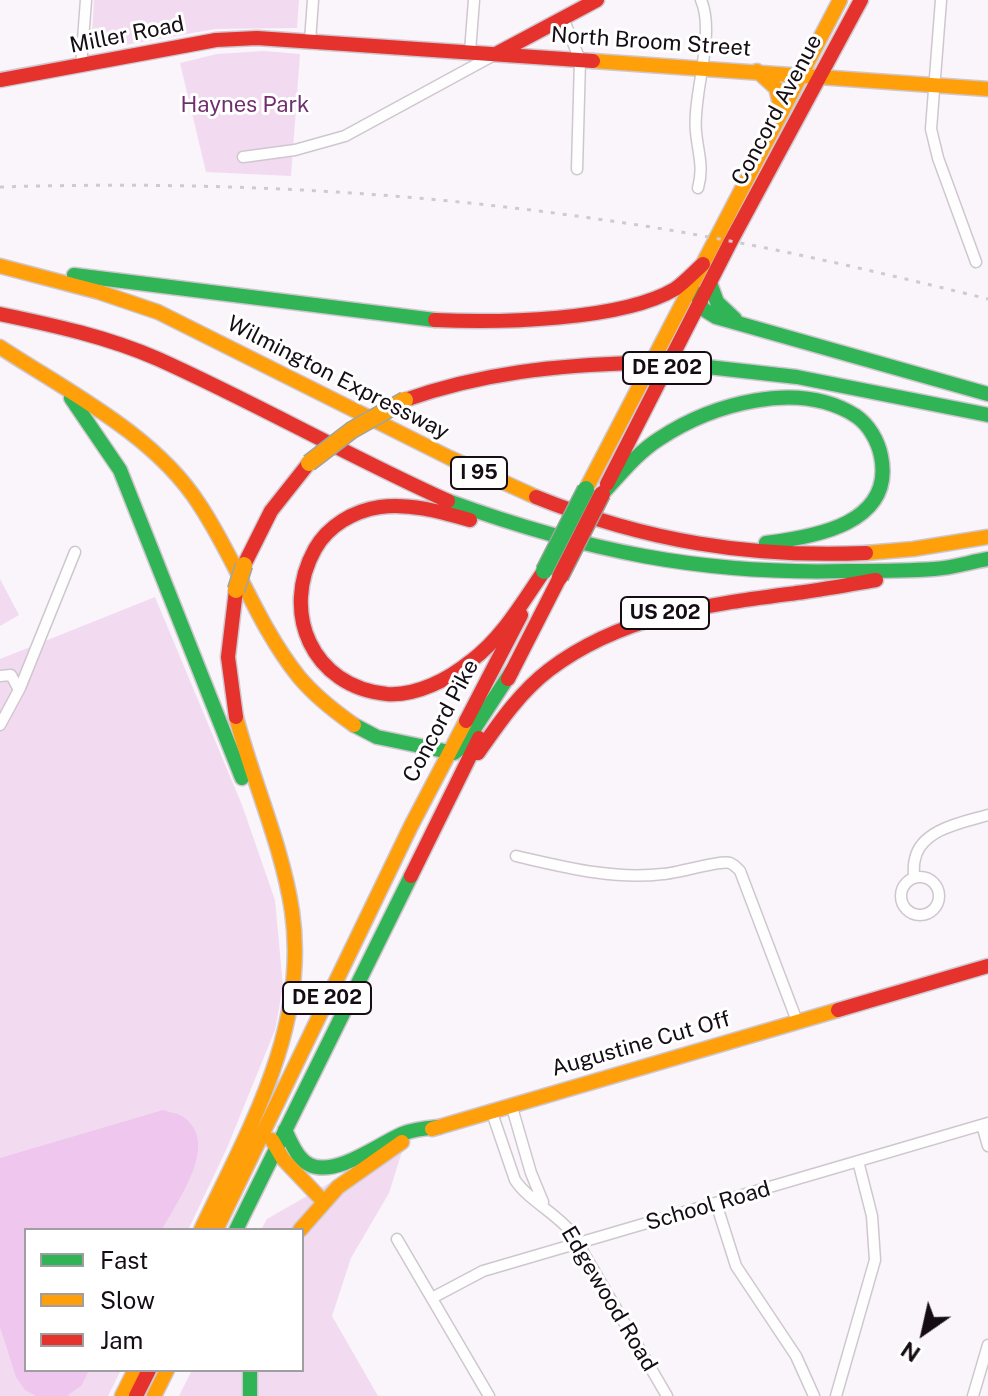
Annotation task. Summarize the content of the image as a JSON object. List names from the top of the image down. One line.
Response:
{"streets":{"main road":["Miller Road","North Broom Street","Concord Avenue","DE 202","Wilmington Expressway","I 95","US 202","Concord Pike","Augustine Cut Off"],"street":["School Road","Edgewood Road"]},"crossings":[["Miller Road","North Broom Street"],["North Broom Street","Concord Avenue"],["Concord Avenue","Concord Pike"],["I 95","US 202"],["US 202","Concord Pike"],["Augustine Cut Off","Edgewood Road"],["School Road","Edgewood Road"]],"parks":["Haynes Park"],"legend":["Fast","Slow","Jam"],"north":"bottom left"}
